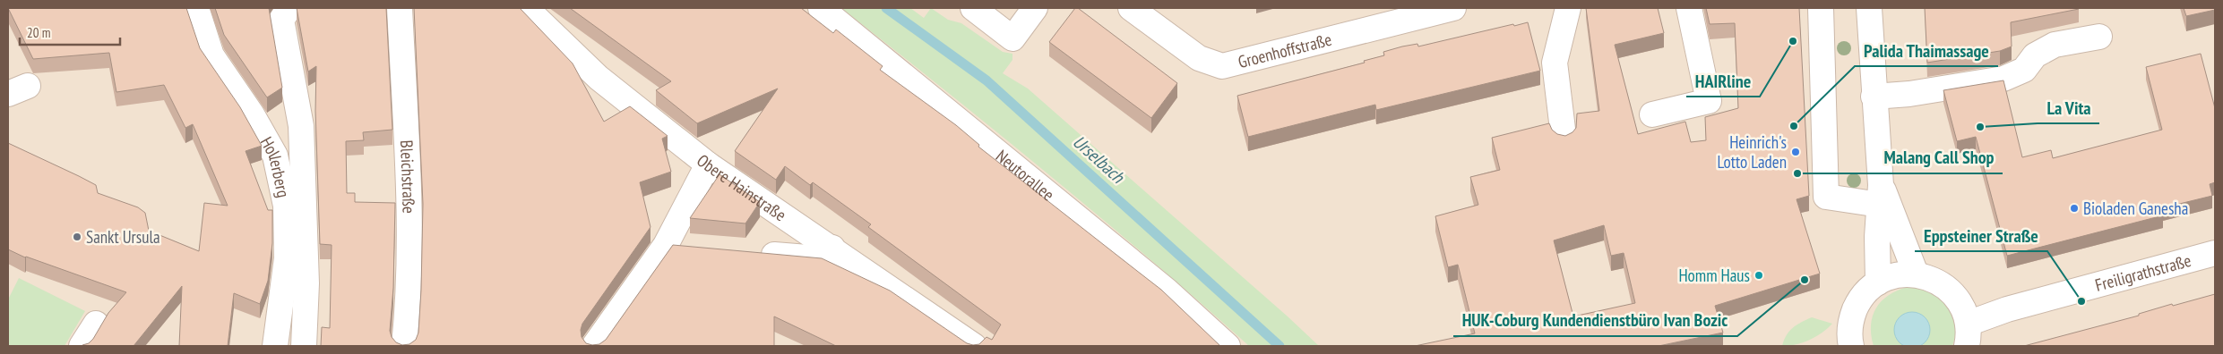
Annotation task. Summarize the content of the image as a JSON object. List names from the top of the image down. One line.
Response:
{"streets":{"street":["Groenhoffstraße","Hollerberg","Neutorallee","Bleichstraße","Obere Hainstraße","Freiligrathstraße"]},"water":["Urselbach"],"places":["HAIRline","Palida Thaimassage","La Vita","Heinrich's Lotto Laden","Malang Call Shop","Bioladen Ganesha","Sankt Ursula","Homm Haus","HUK-Coburg Kundendienstbüro Ivan Bozic","Eppsteiner Straße"],"scale_bar":"20 m"}
